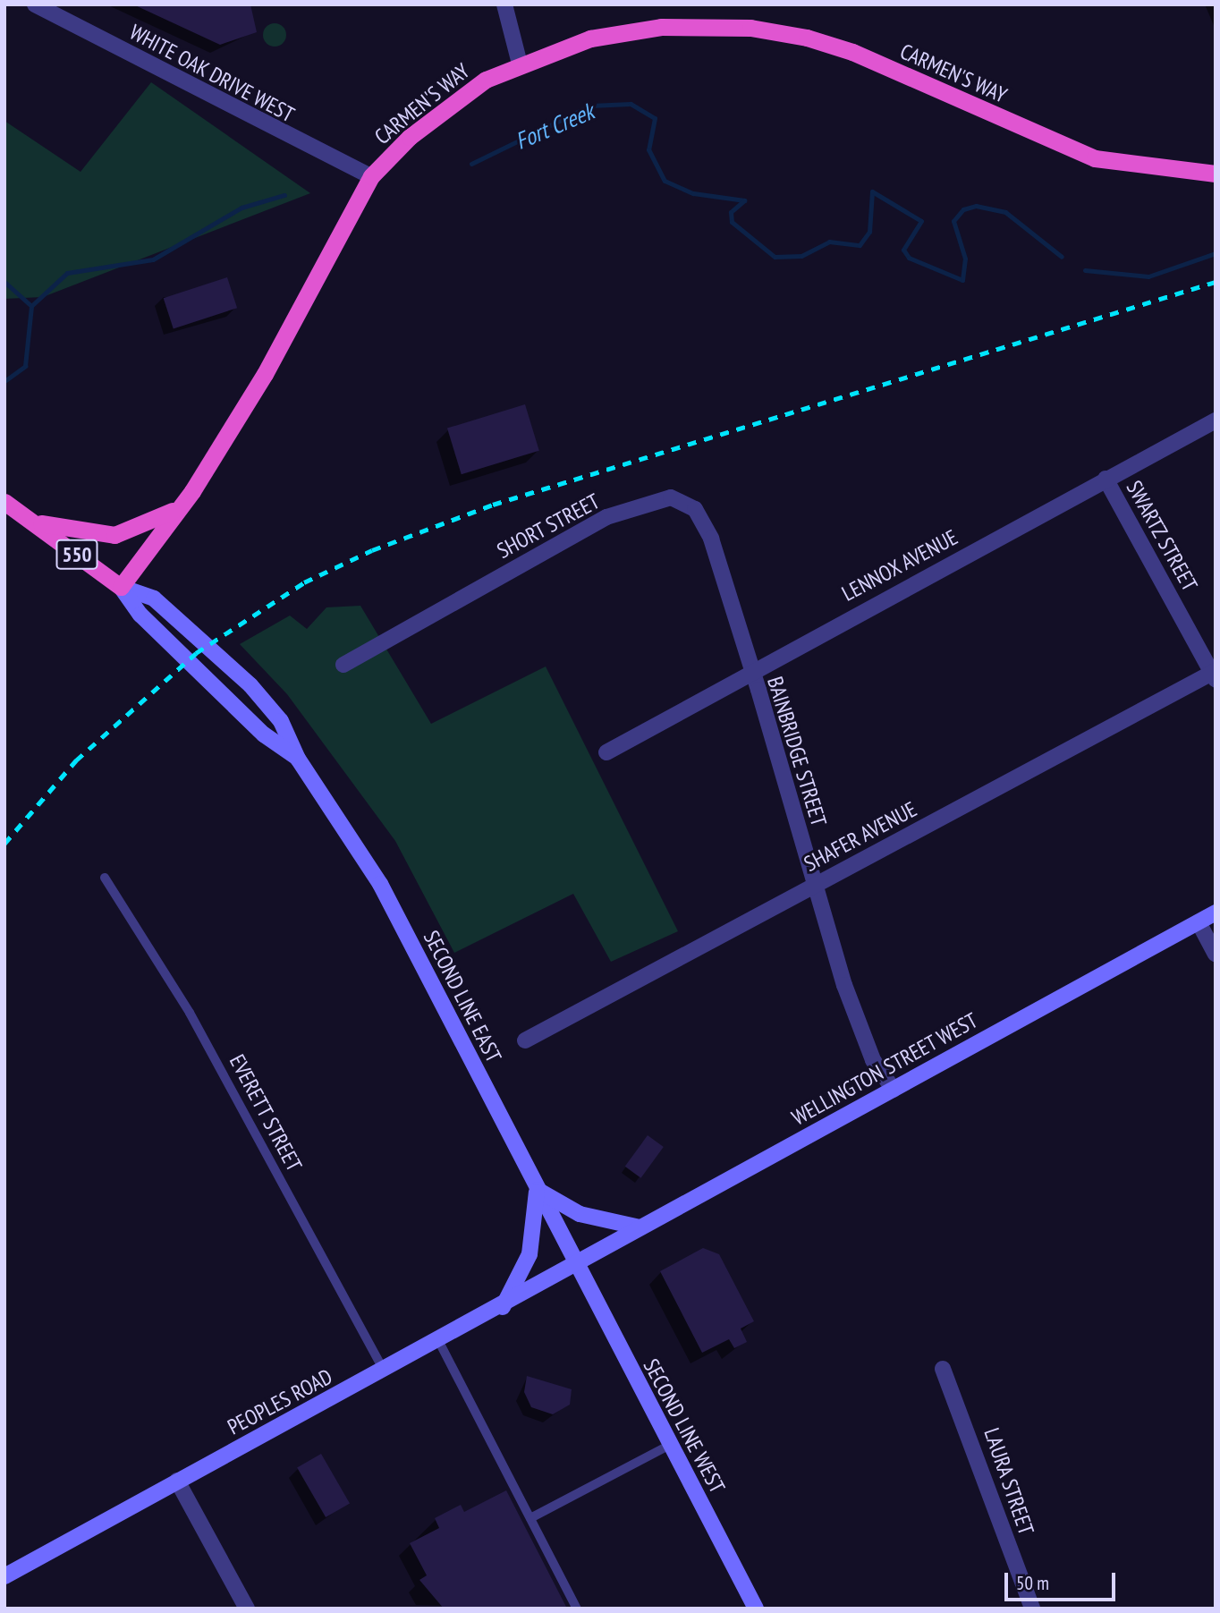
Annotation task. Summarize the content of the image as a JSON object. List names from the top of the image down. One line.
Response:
{"streets":{"highway":["CARMEN'S WAY","550","SECOND LINE EAST"],"main road":["WELLINGTON STREET WEST","PEOPLES ROAD","SECOND LINE WEST"],"street":["WHITE OAK DRIVE WEST","SHORT STREET","SWARTZ STREET","LENNOX AVENUE","BAINBRIDGE STREET","SHAFER AVENUE","LAURA STREET"],"lane":["EVERETT STREET"]},"crossings":[["WHITE OAK DRIVE WEST","CARMEN'S WAY"],["CARMEN'S WAY","SECOND LINE EAST"],["SHORT STREET","LENNOX AVENUE"],["SHORT STREET","BAINBRIDGE STREET"],["SWARTZ STREET","LENNOX AVENUE"],["SWARTZ STREET","SHAFER AVENUE"],["LENNOX AVENUE","BAINBRIDGE STREET"],["BAINBRIDGE STREET","SHAFER AVENUE"],["BAINBRIDGE STREET","WELLINGTON STREET WEST"],["SECOND LINE EAST","WELLINGTON STREET WEST"],["SECOND LINE EAST","PEOPLES ROAD"],["SECOND LINE EAST","SECOND LINE WEST"],["WELLINGTON STREET WEST","PEOPLES ROAD"],["WELLINGTON STREET WEST","SECOND LINE WEST"],["EVERETT STREET","PEOPLES ROAD"],["PEOPLES ROAD","SECOND LINE WEST"]],"water":["Fort Creek"],"scale_bar":"50 m"}
